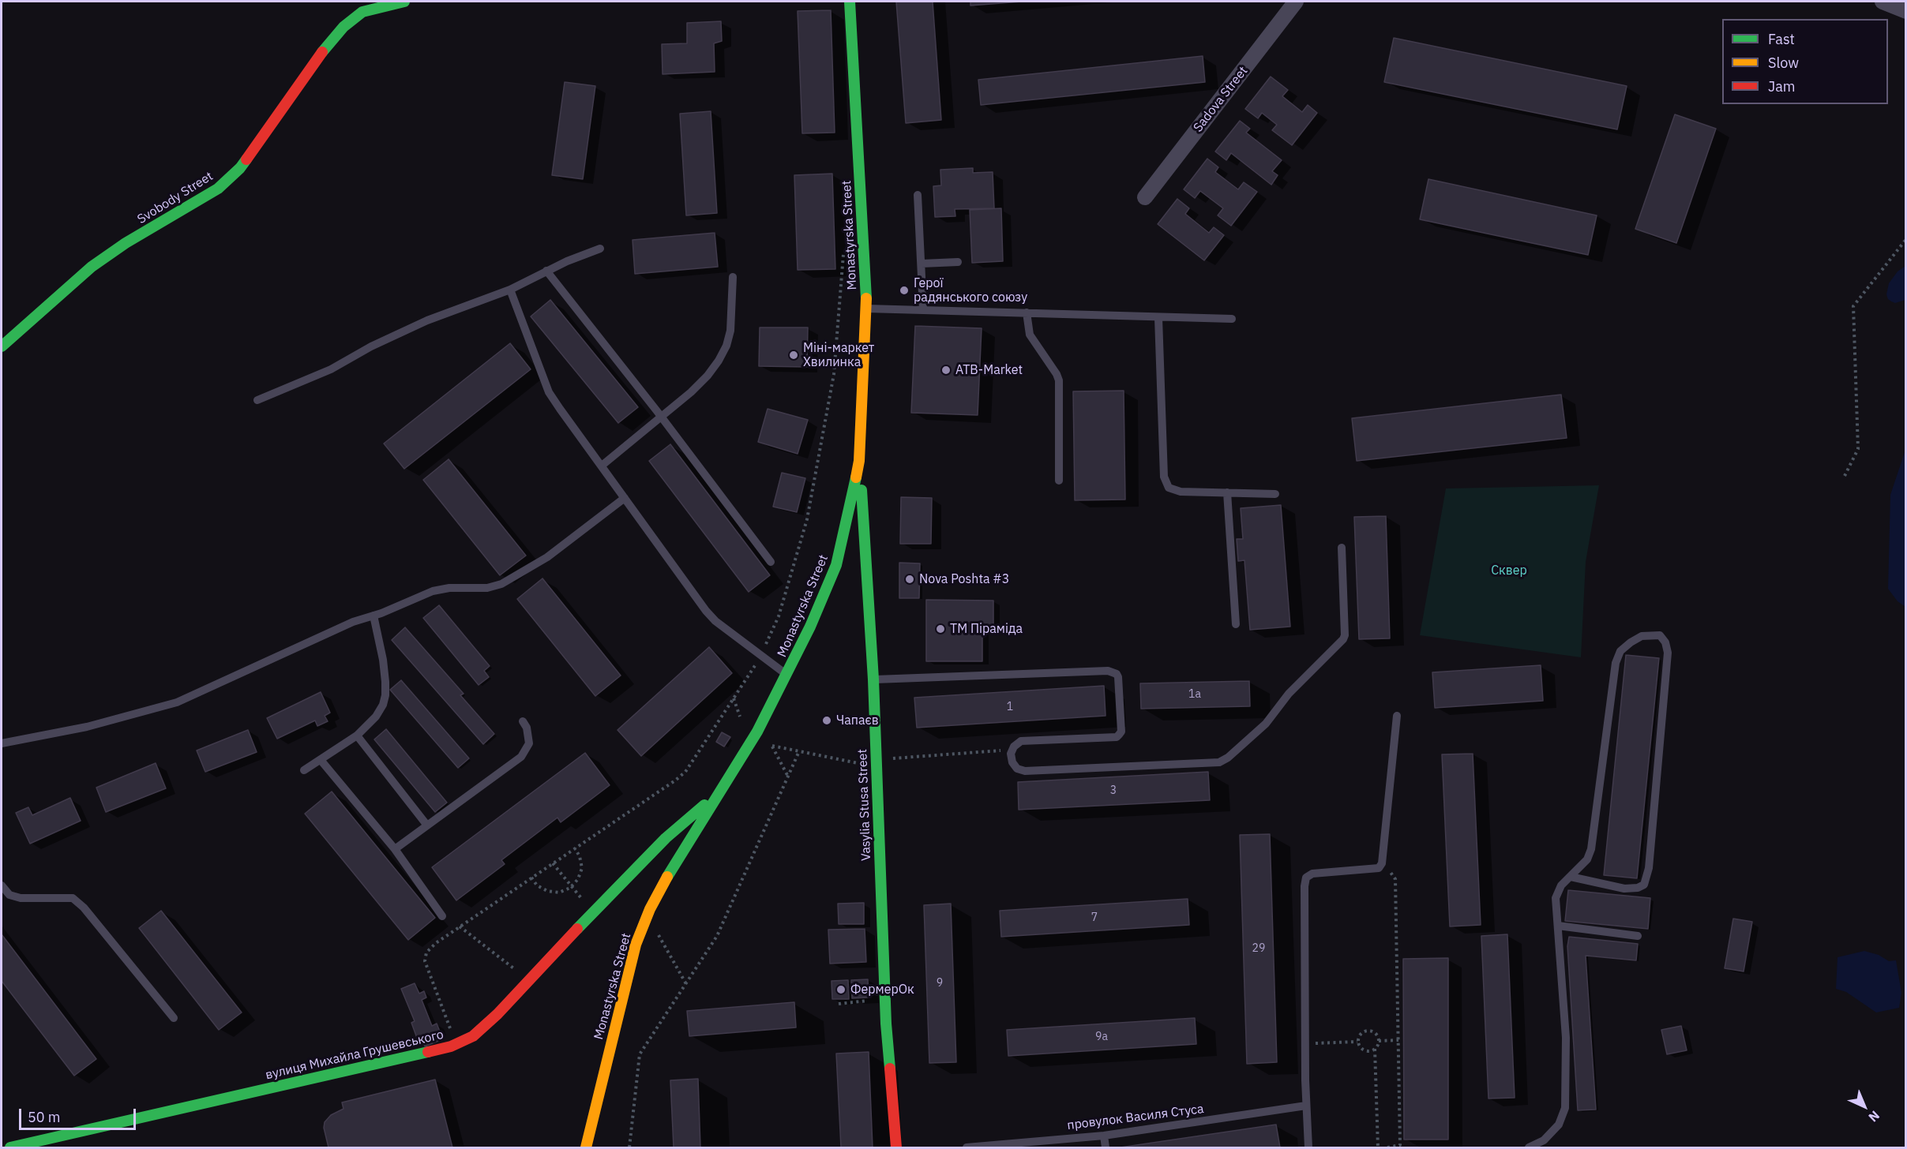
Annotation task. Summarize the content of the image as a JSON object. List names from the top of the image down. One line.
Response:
{"streets":{"street":["Sadova Street","Svobody Street","Monastyrska Street","Vasylia Stusa Street","вулиця Михайла Грушевського"],"lane":["провулок Василя Стуса"]},"crossings":[["Monastyrska Street","Vasylia Stusa Street"],["Monastyrska Street","вулиця Михайла Грушевського"]],"parks":["Сквер"],"places":["Герої радянського союзу","Міні-маркет Хвилинка","ATB-Market","Nova Poshta #3","ТМ Піраміда","Чапаєв","ФермерОк"],"house_numbers":["1а","1","3","7","29","9","9а"],"legend":["Fast","Slow","Jam"],"scale_bar":"50 m","north":"bottom right"}
